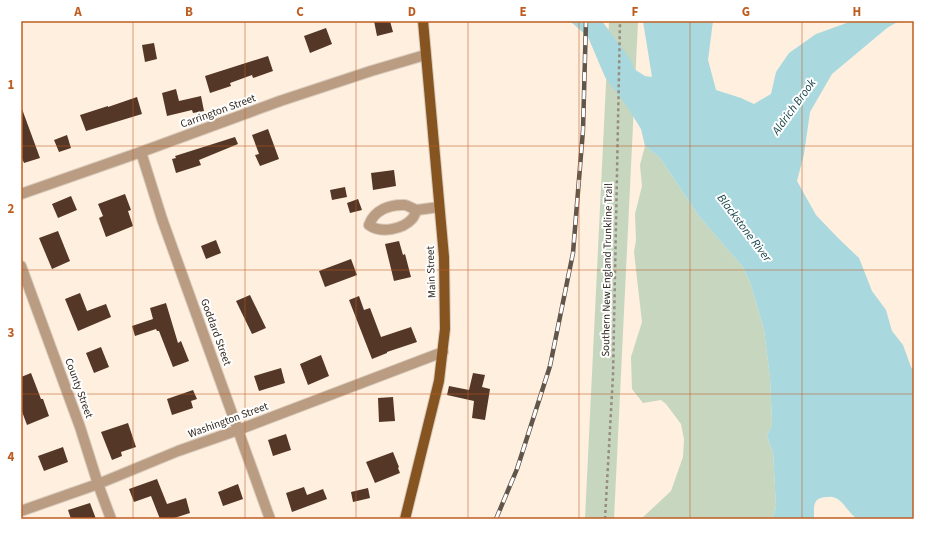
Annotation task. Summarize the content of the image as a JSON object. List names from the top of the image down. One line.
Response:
{"streets":{"main road":["Main Street"],"street":["Carrington Street","Goddard Street","County Street","Washington Street"],"path":["Southern New England Trunkline Trail"]},"crossings":[["Carrington Street","Main Street"],["Carrington Street","Goddard Street"],["Main Street","Washington Street"],["Goddard Street","Washington Street"],["County Street","Washington Street"]],"water":["Aldrich Brook","Blackstone River"],"grid":{"columns":["A","B","C","D","E","F","G","H"],"rows":["1","2","3","4"]}}
